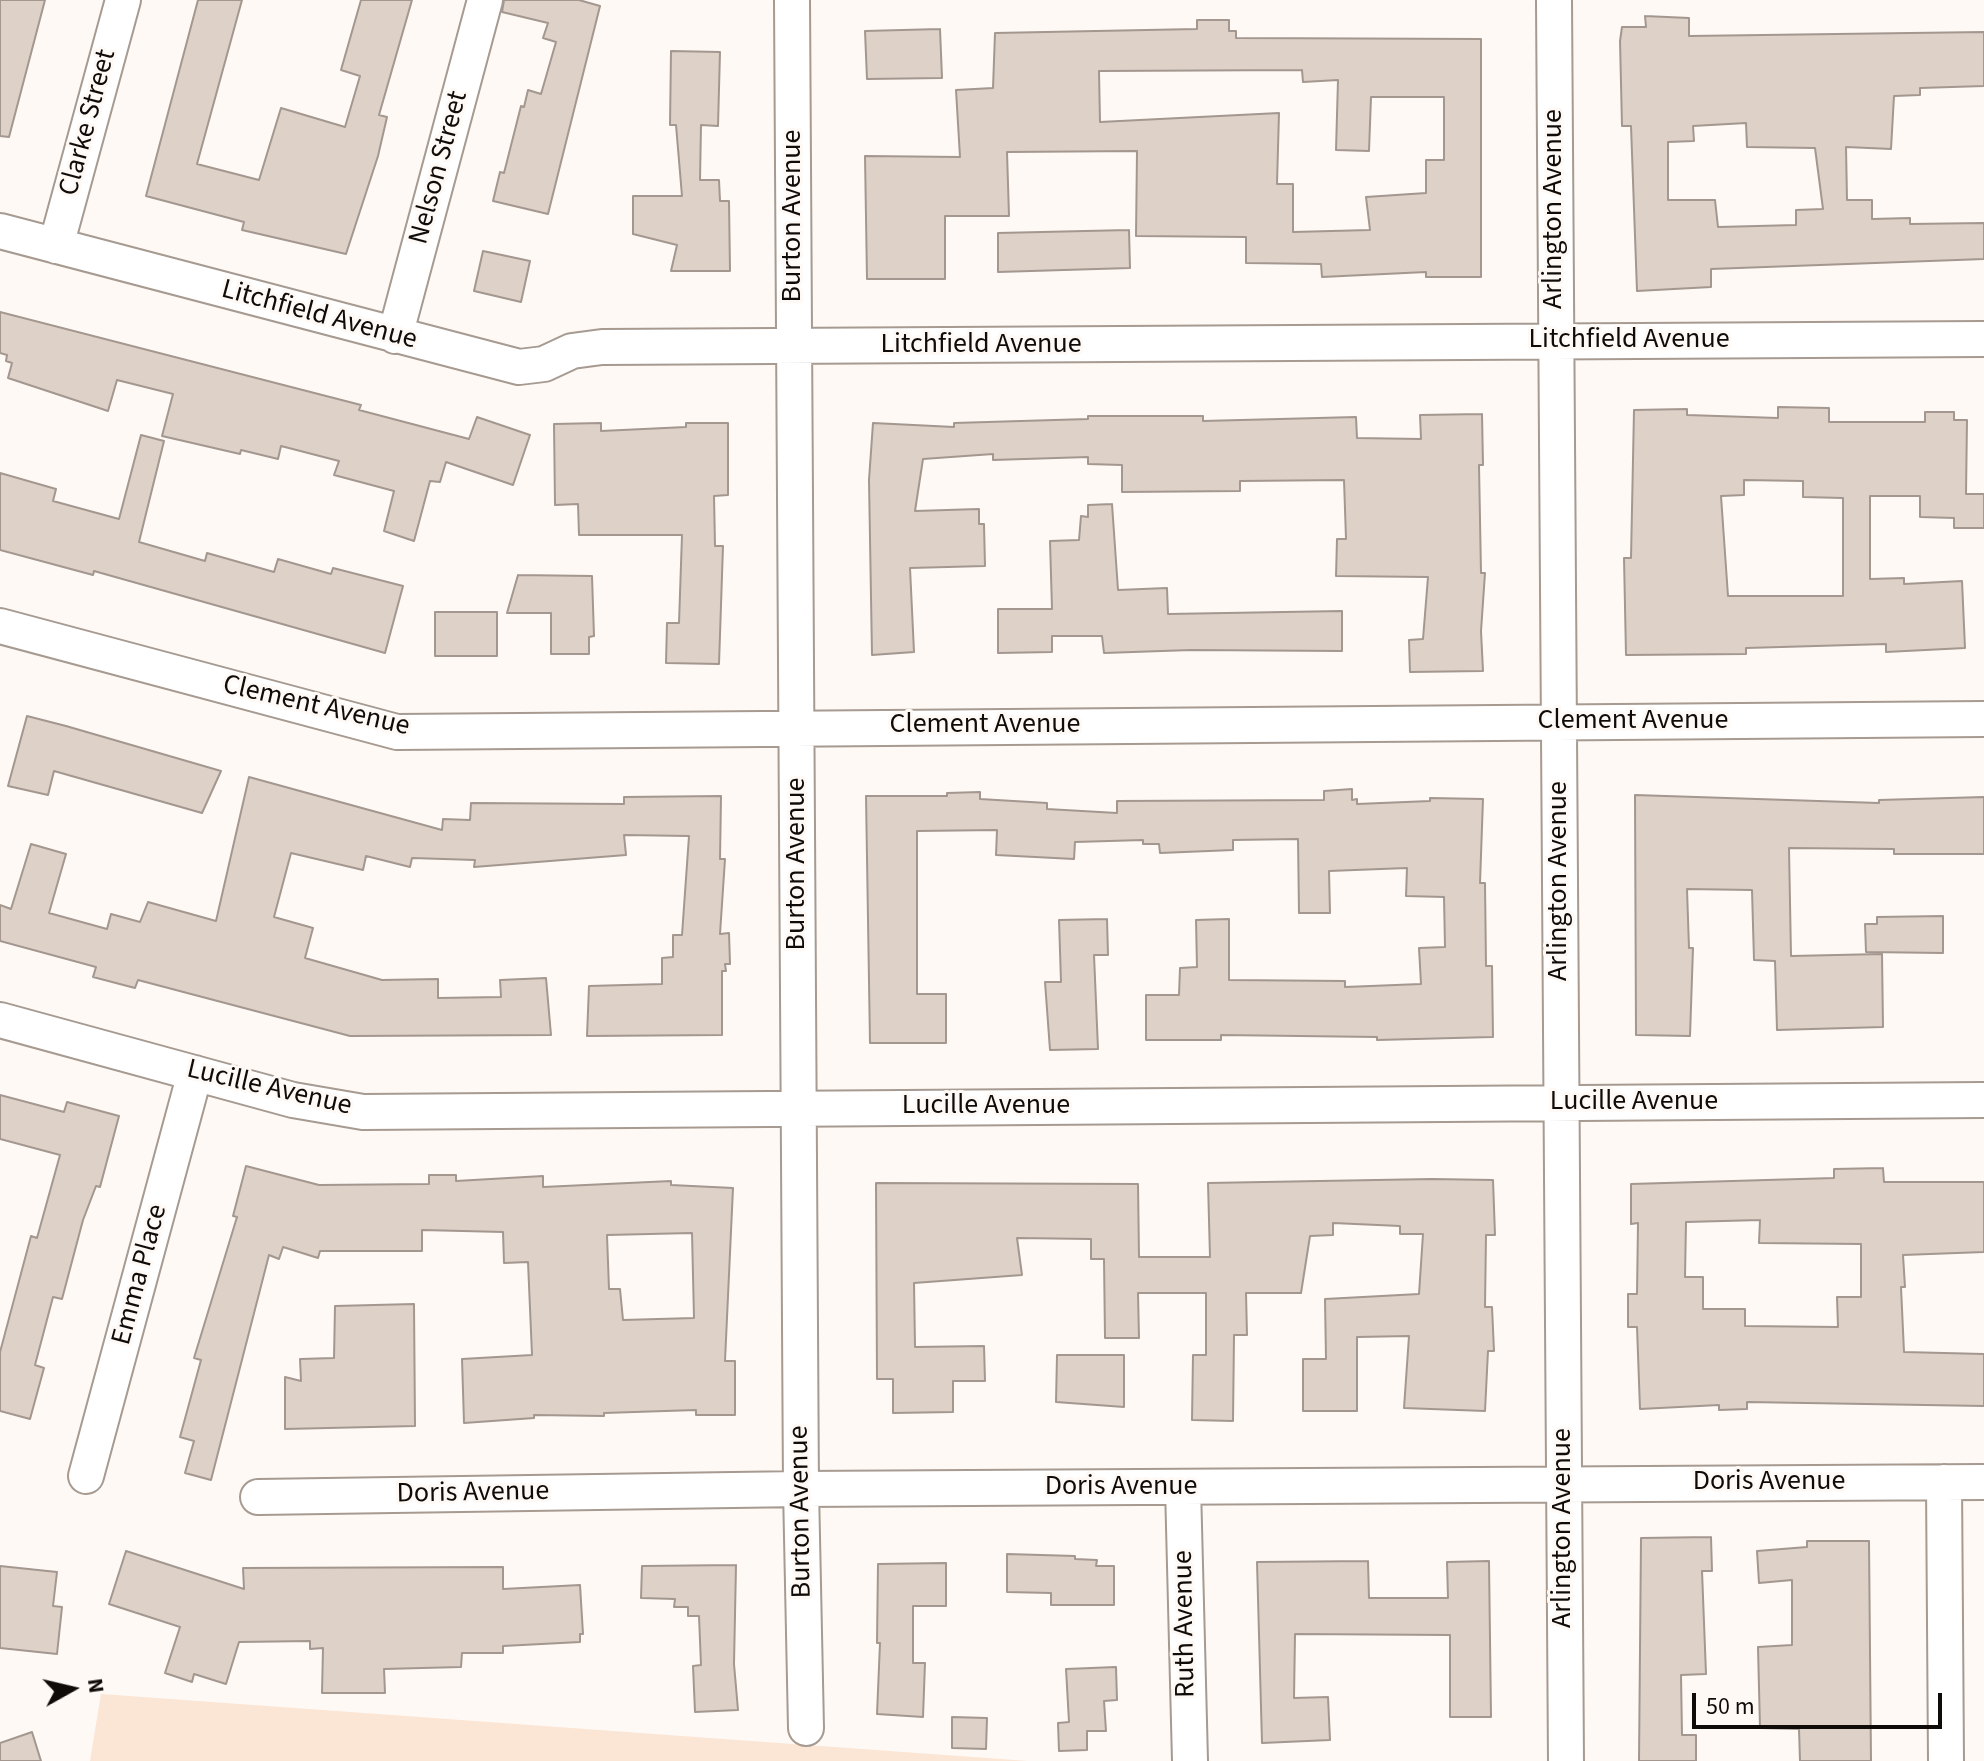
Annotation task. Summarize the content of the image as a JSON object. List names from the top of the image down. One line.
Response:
{"streets":{"street":["Clarke Street","Nelson Street","Arlington Avenue","Burton Avenue","Litchfield Avenue","Clement Avenue","Lucille Avenue","Emma Place","Doris Avenue","Ruth Avenue"]},"crossings":[["Clarke Street","Litchfield Avenue"],["Nelson Street","Litchfield Avenue"],["Arlington Avenue","Litchfield Avenue"],["Arlington Avenue","Clement Avenue"],["Arlington Avenue","Lucille Avenue"],["Arlington Avenue","Doris Avenue"],["Burton Avenue","Litchfield Avenue"],["Burton Avenue","Clement Avenue"],["Burton Avenue","Lucille Avenue"],["Burton Avenue","Doris Avenue"],["Lucille Avenue","Emma Place"],["Doris Avenue","Ruth Avenue"]],"scale_bar":"50 m","north":"right"}
